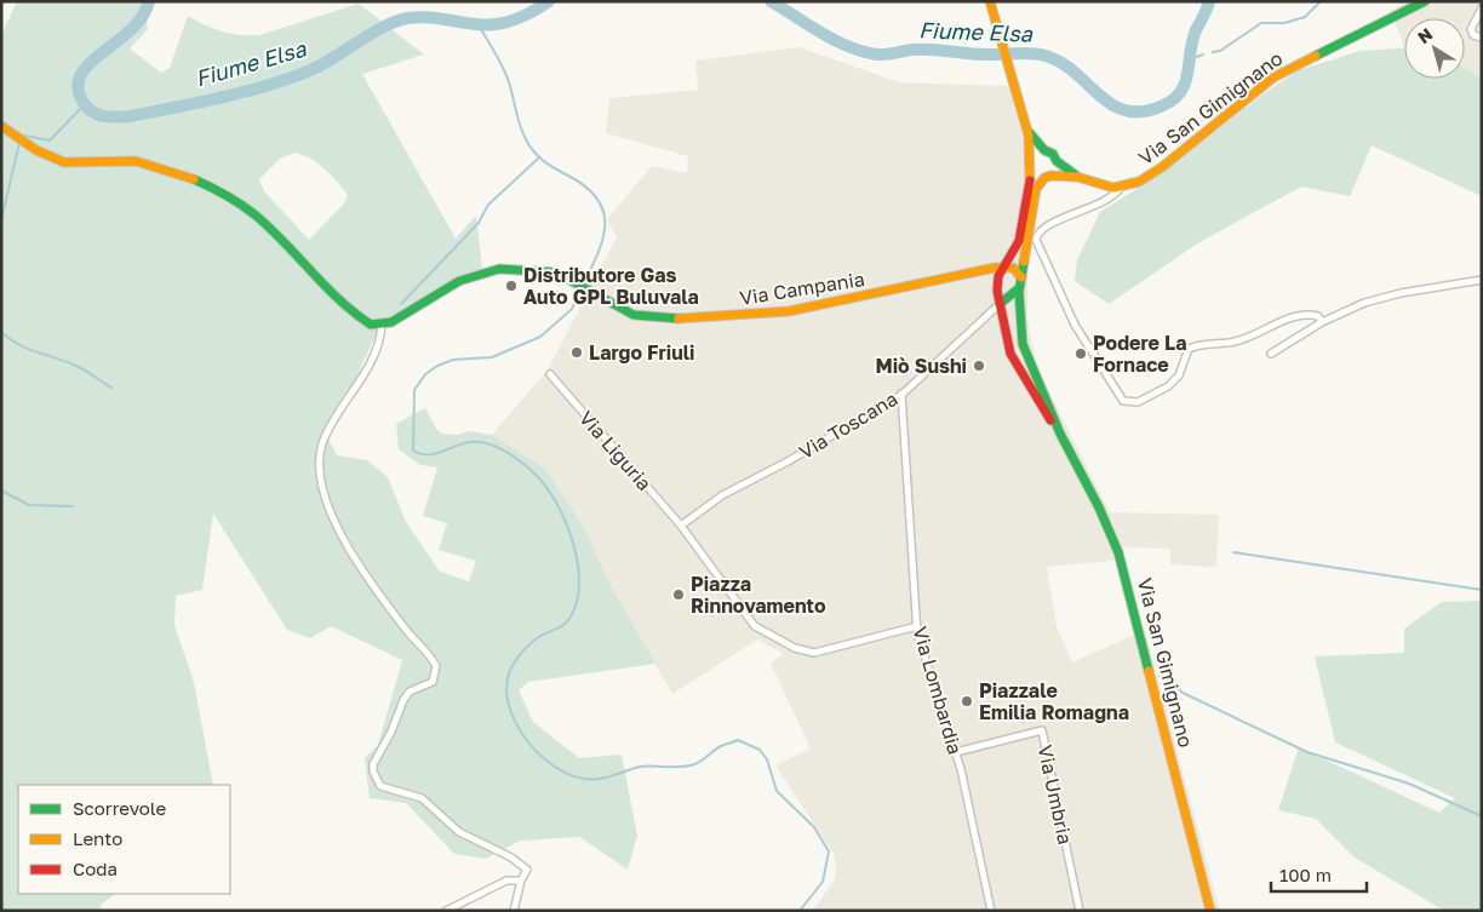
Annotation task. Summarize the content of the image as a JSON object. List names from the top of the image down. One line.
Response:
{"streets":{"main road":["Via San Gimignano","Via Campania"],"street":["Via Toscana","Via Liguria","Via Lombardia","Via Umbria"]},"crossings":[["Via San Gimignano","Via Campania"],["Via San Gimignano","Via Toscana"],["Via Toscana","Via Liguria"],["Via Toscana","Via Lombardia"],["Via Lombardia","Via Umbria"]],"water":["Fiume Elsa"],"places":["Distributore Gas Auto GPL Buluvala","Largo Friuli","Podere La Fornace","Miò Sushi","Piazza Rinnovamento","Piazzale Emilia Romagna"],"legend":["Scorrevole","Lento","Coda"],"scale_bar":"100 m","north":"top left"}
